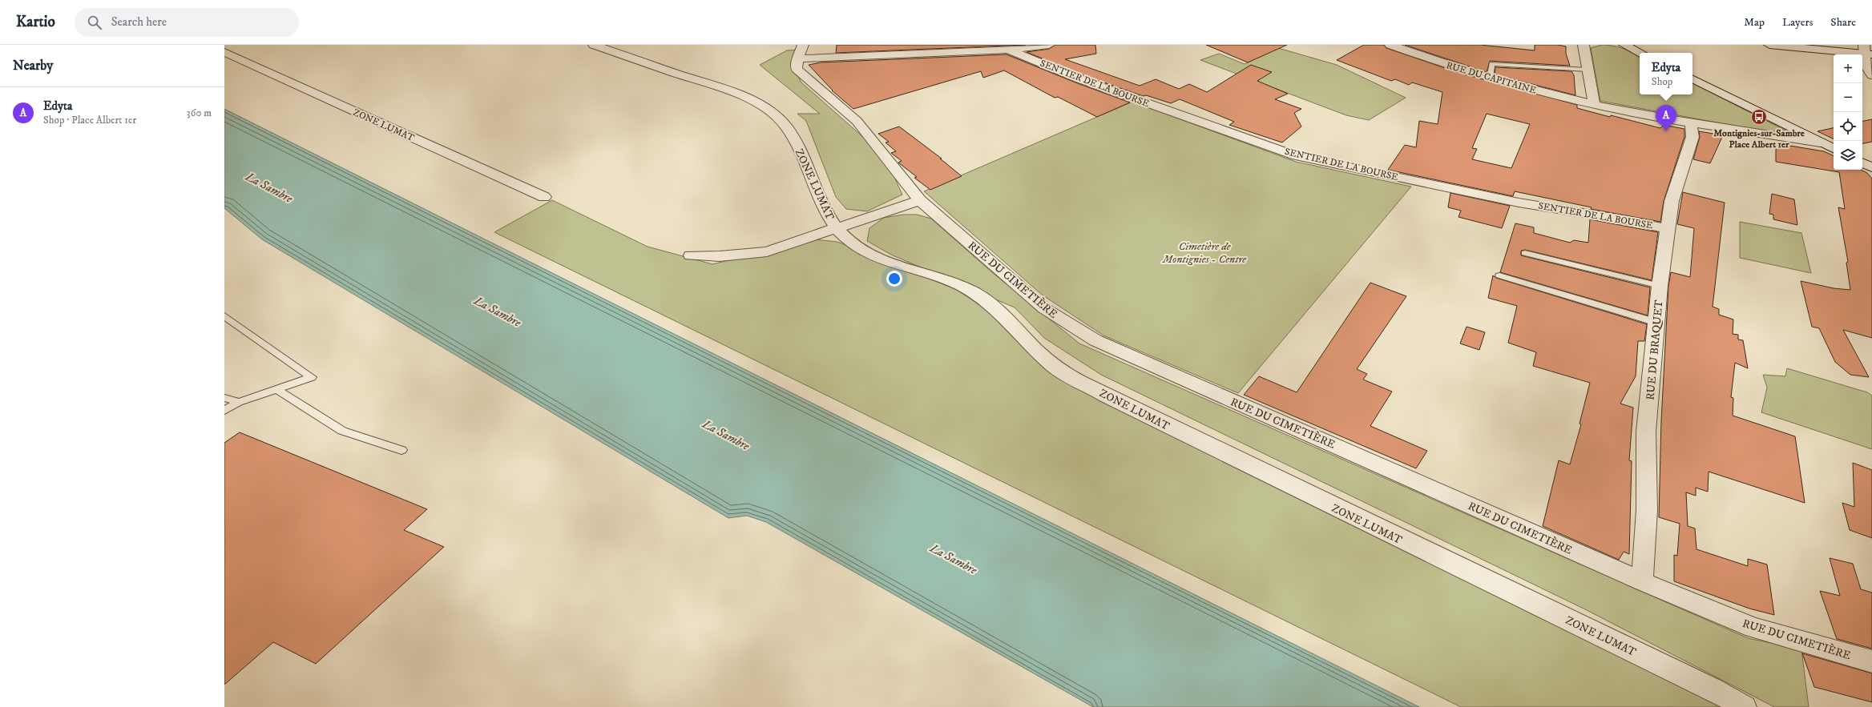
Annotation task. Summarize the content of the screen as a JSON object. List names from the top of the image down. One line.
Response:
{"streets":{"street":["RUE DU CAPITAINE","SENTIER DE LA BOURSE","ZONE LUMAT","RUE DU CIMETIÈRE","RUE DU BRAQUET"]},"crossings":[["RUE DU CAPITAINE","RUE DU BRAQUET"],["SENTIER DE LA BOURSE","RUE DU BRAQUET"],["RUE DU CIMETIÈRE","RUE DU BRAQUET"]],"water":["La Sambre"],"parks":["Cimetière de Montignies - Centre"],"places":{"bus stop":["Montignies-sur-Sambre Place Albert 1er"]},"page":{"header":"Kartio","search":"Search here","nav":["Map","Layers","Share"],"heading":"Nearby","popup":["Edyta","Shop"],"map_buttons":["+","−"],"list":[{"mark":"A","name":"Edyta","note":"Shop · Place Albert 1er","value":"360 m"}],"pins":"A"}}
